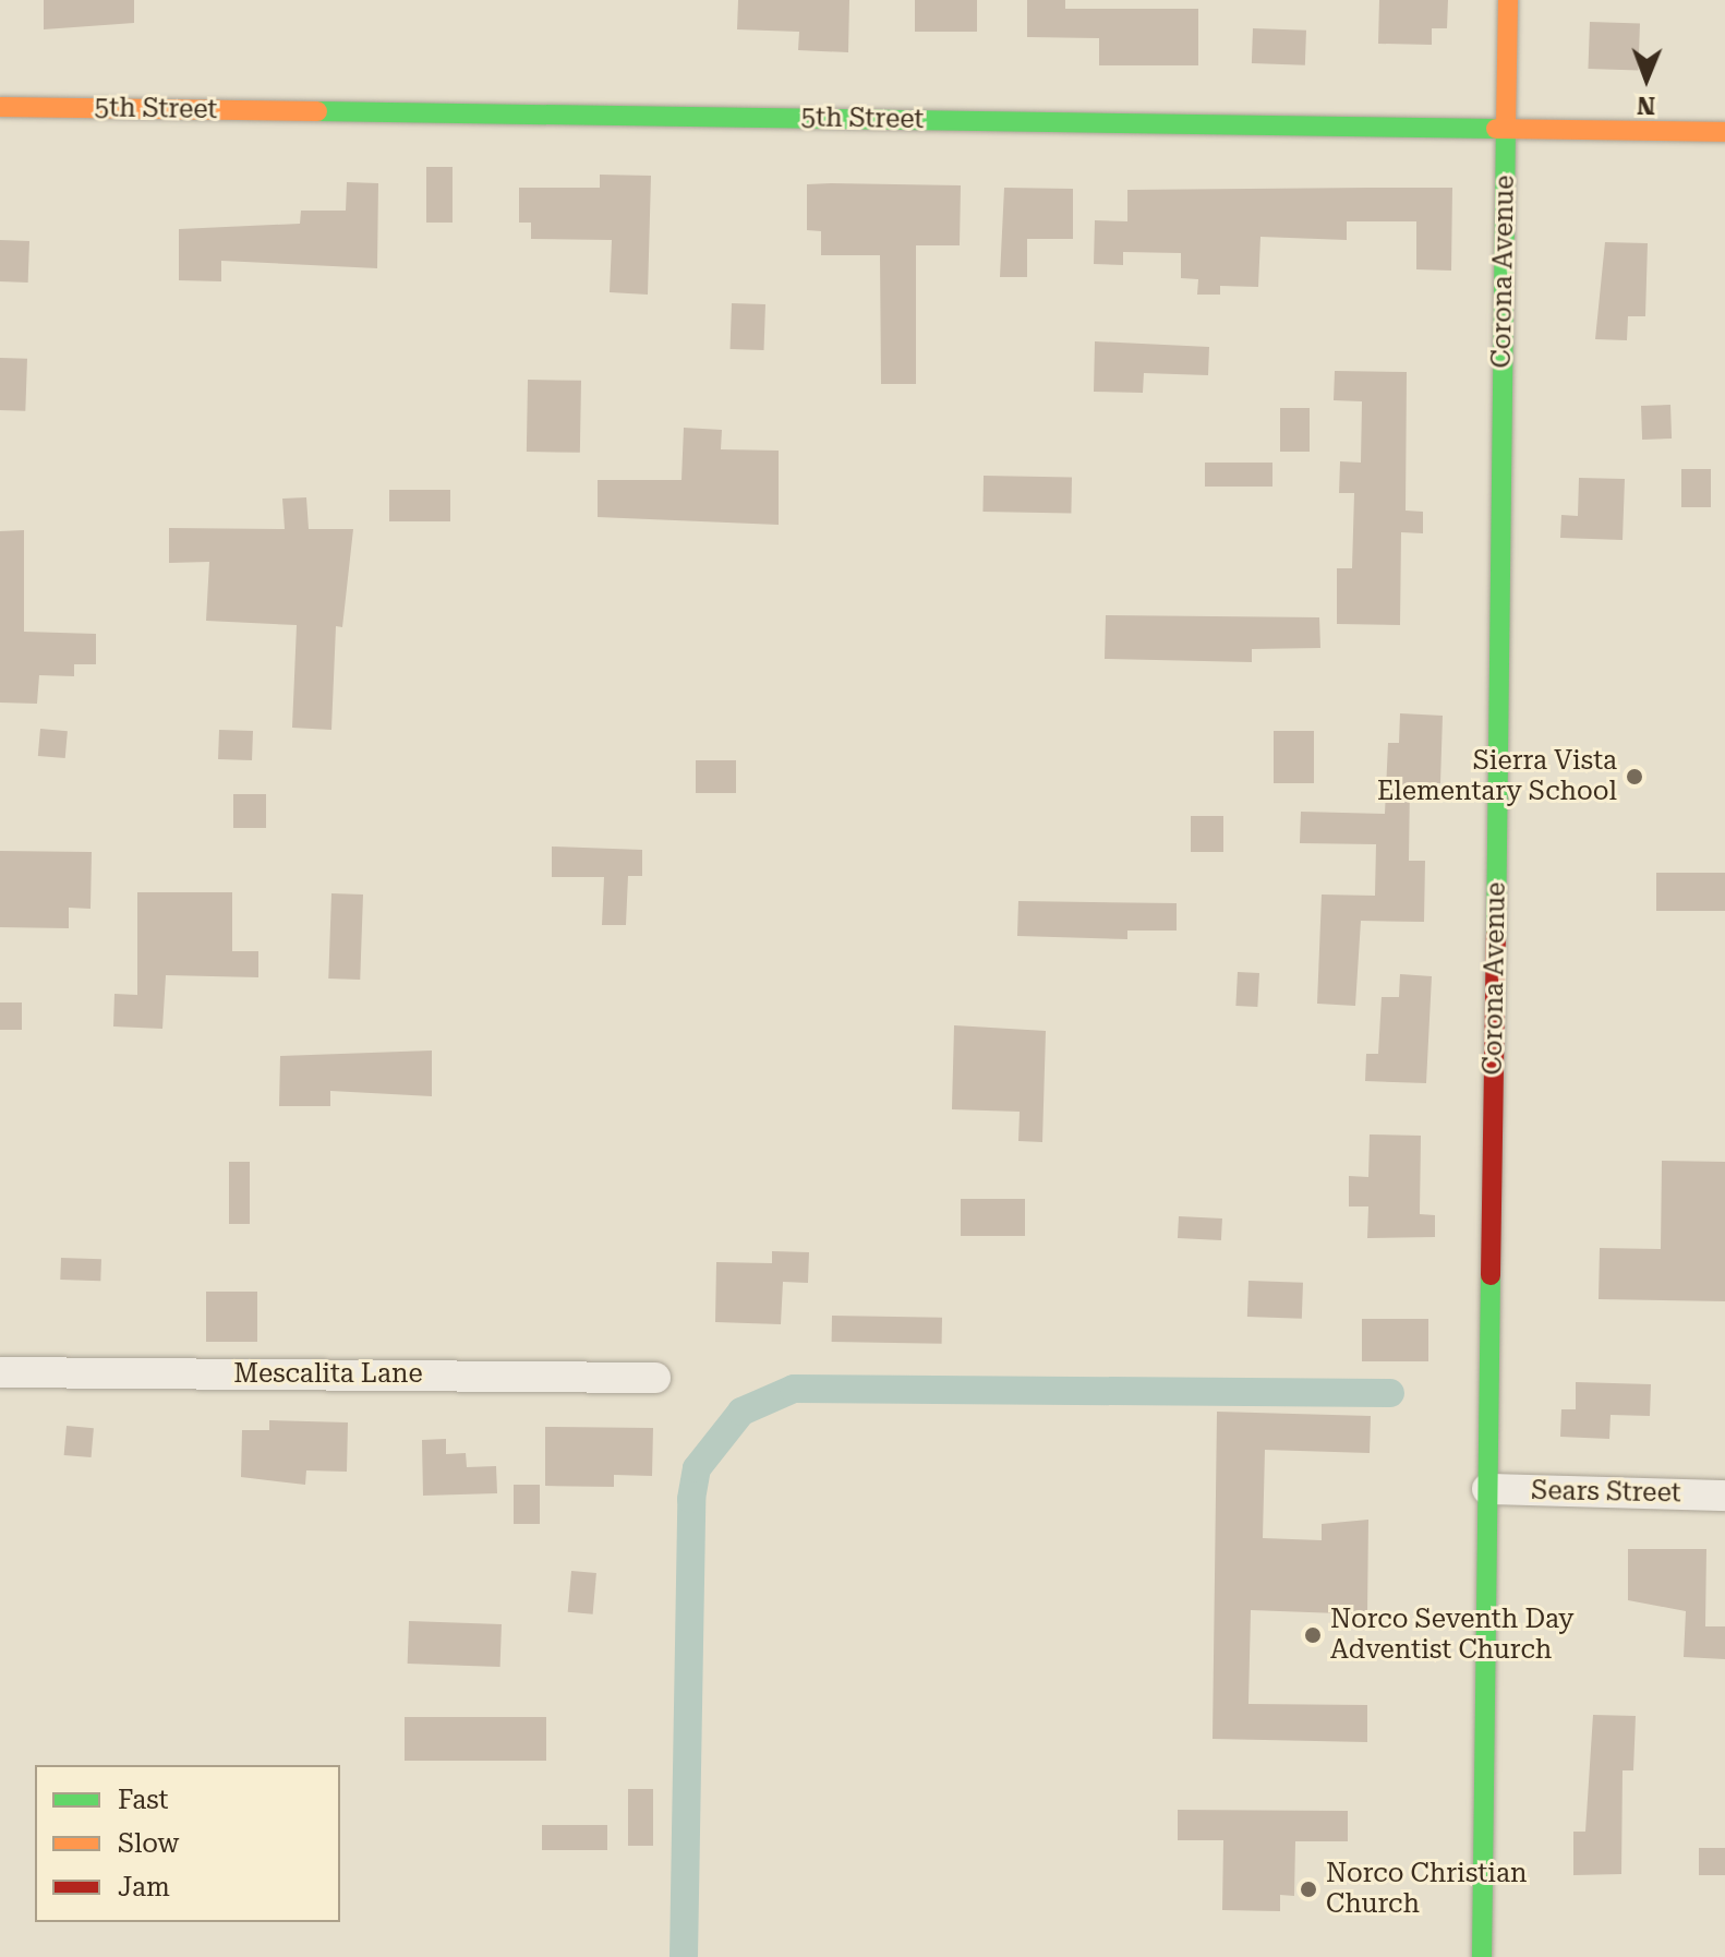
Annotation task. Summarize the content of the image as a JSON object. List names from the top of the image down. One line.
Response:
{"streets":{"street":["5th Street","Corona Avenue","Mescalita Lane","Sears Street"]},"crossings":[["5th Street","Corona Avenue"],["Corona Avenue","Sears Street"]],"places":["Sierra Vista Elementary School","Norco Seventh Day Adventist Church","Norco Christian Church"],"legend":["Fast","Slow","Jam"],"north":"bottom"}
